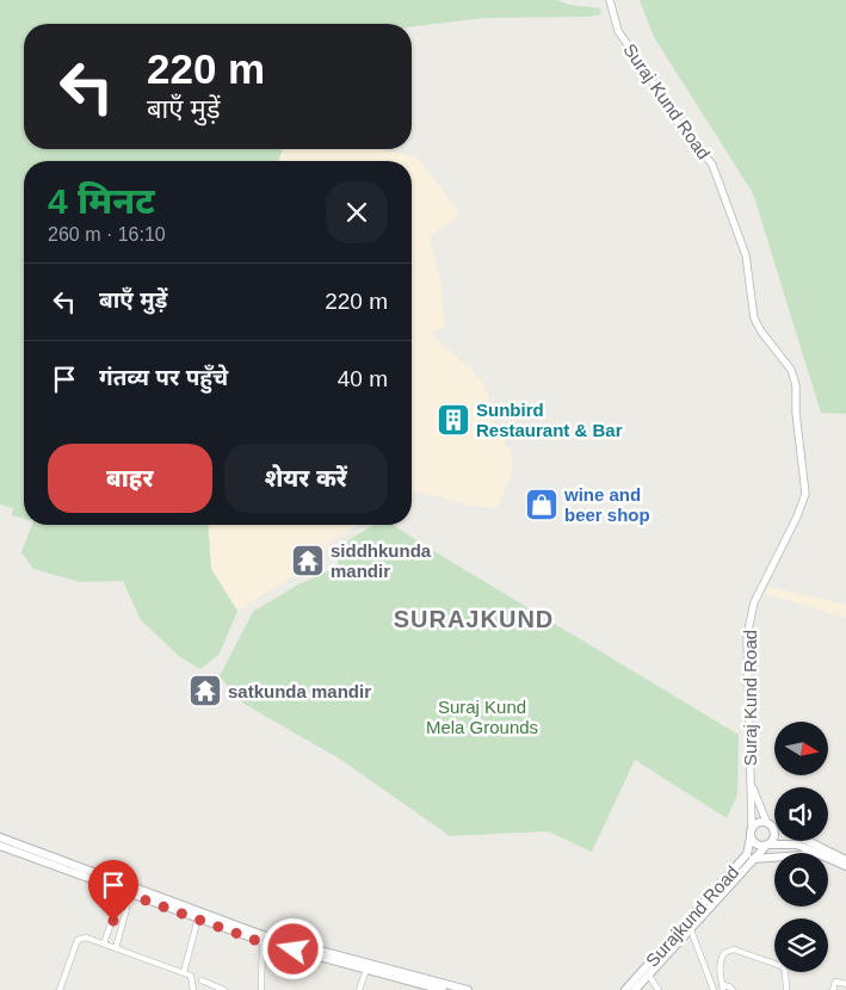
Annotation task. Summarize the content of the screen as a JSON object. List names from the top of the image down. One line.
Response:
{"streets":{"main road":["Surajkund Road"],"street":["Suraj Kund Road"]},"crossings":[["Suraj Kund Road","Surajkund Road"]],"districts":["SURAJKUND"],"parks":["Suraj Kund Mela Grounds"],"places":{"building":["Sunbird Restaurant & Bar"],"shop":["wine and beer shop"],"temple":["siddhkunda mandir","satkunda mandir"]},"north":"right","page":{"turn":["220 m","बाएँ मुड़ें"],"heading":["4 मिनट","260 m · 16:10"],"list":[{"name":"बाएँ मुड़ें","value":"220 m"},{"name":"गंतव्य पर पहुँचे","value":"40 m"}],"buttons":["बाहर","शेयर करें"]}}
